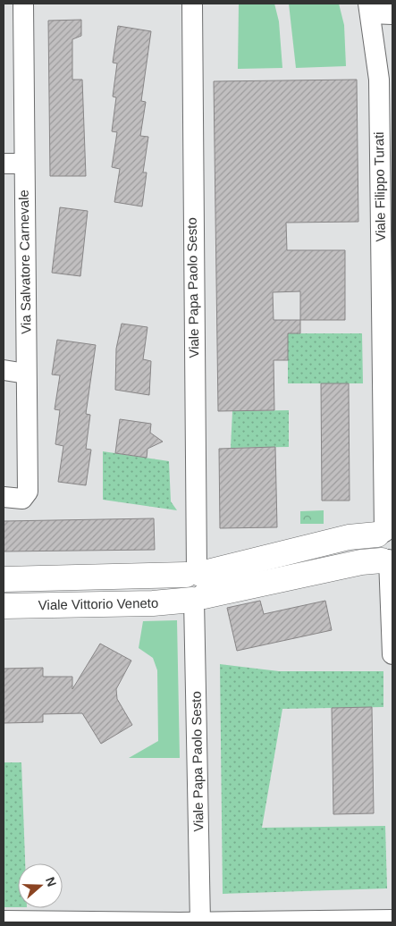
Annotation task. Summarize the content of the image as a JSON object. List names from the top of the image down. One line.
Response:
{"streets":{"street":["Viale Filippo Turati","Via Salvatore Carnevale","Viale Papa Paolo Sesto","Viale Vittorio Veneto"]},"crossings":[["Viale Filippo Turati","Viale Vittorio Veneto"],["Viale Papa Paolo Sesto","Viale Vittorio Veneto"]],"north":"right"}
